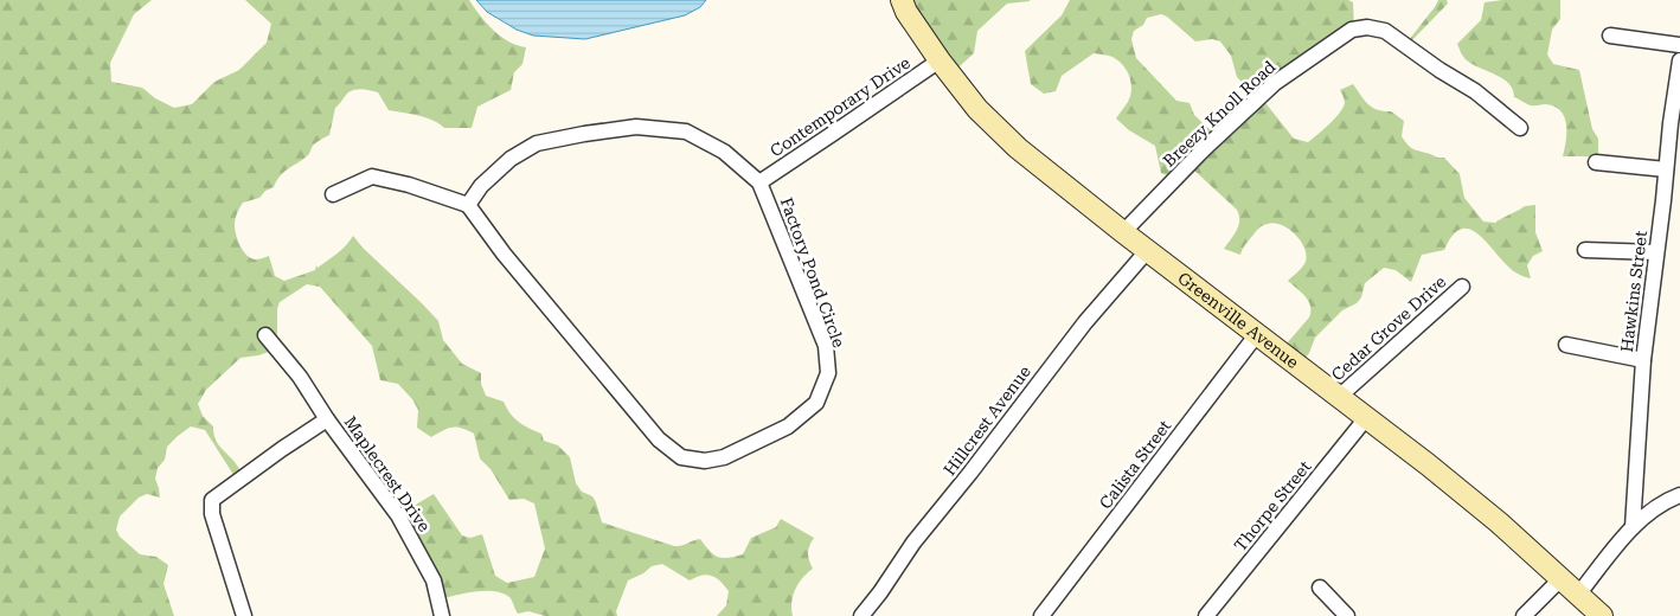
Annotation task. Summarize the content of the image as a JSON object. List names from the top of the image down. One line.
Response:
{"streets":{"main road":["Greenville Avenue"],"street":["Contemporary Drive","Breezy Knoll Road","Factory Pond Circle","Hawkins Street","Cedar Grove Drive","Hillcrest Avenue","Calista Street","Maplecrest Drive","Thorpe Street"]},"crossings":[["Contemporary Drive","Factory Pond Circle"],["Contemporary Drive","Greenville Avenue"],["Breezy Knoll Road","Greenville Avenue"],["Greenville Avenue","Cedar Grove Drive"],["Greenville Avenue","Hillcrest Avenue"],["Greenville Avenue","Calista Street"],["Greenville Avenue","Thorpe Street"]]}
